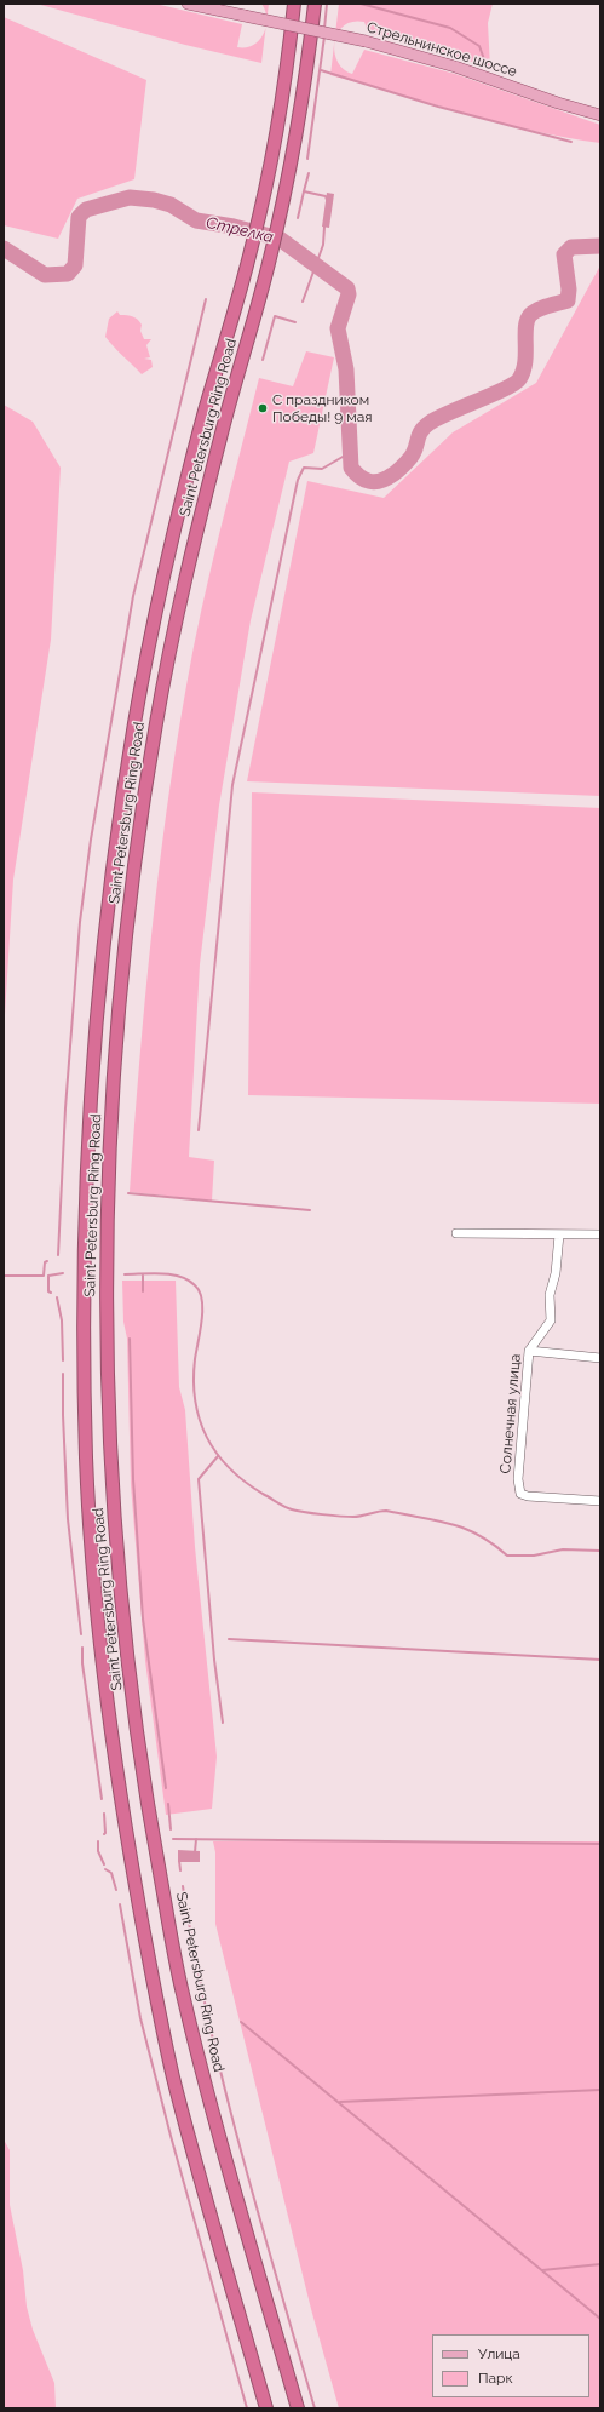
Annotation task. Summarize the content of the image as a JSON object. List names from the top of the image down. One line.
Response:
{"streets":{"highway":["Saint Petersburg Ring Road"],"main road":["Стрельнинское шоссе"],"street":["Солнечная улица"]},"water":["Стрелка"],"places":["С праздником Победы! 9 мая"],"legend":["Улица","Парк"]}
